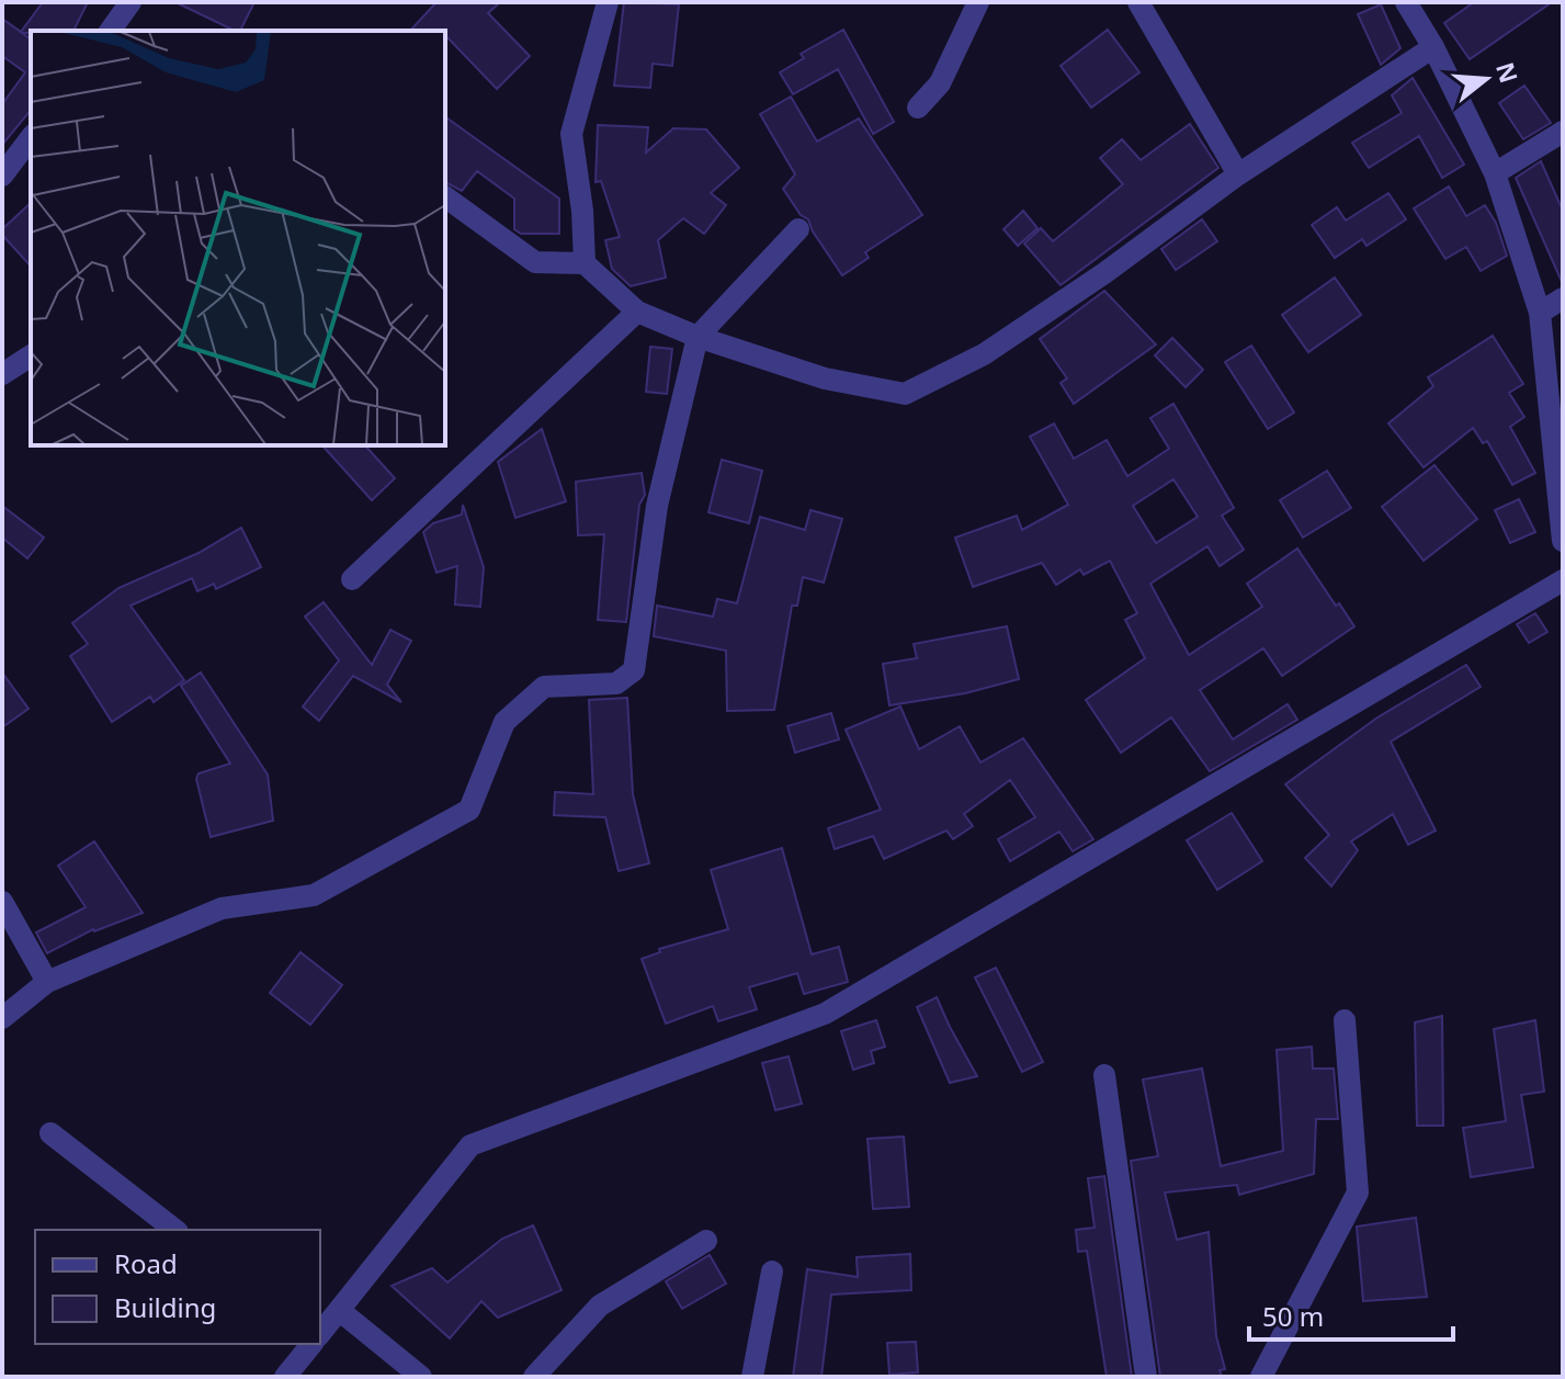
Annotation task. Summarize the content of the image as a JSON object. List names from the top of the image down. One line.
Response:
{"legend":["Road","Building"],"scale_bar":"50 m","north":"right"}
